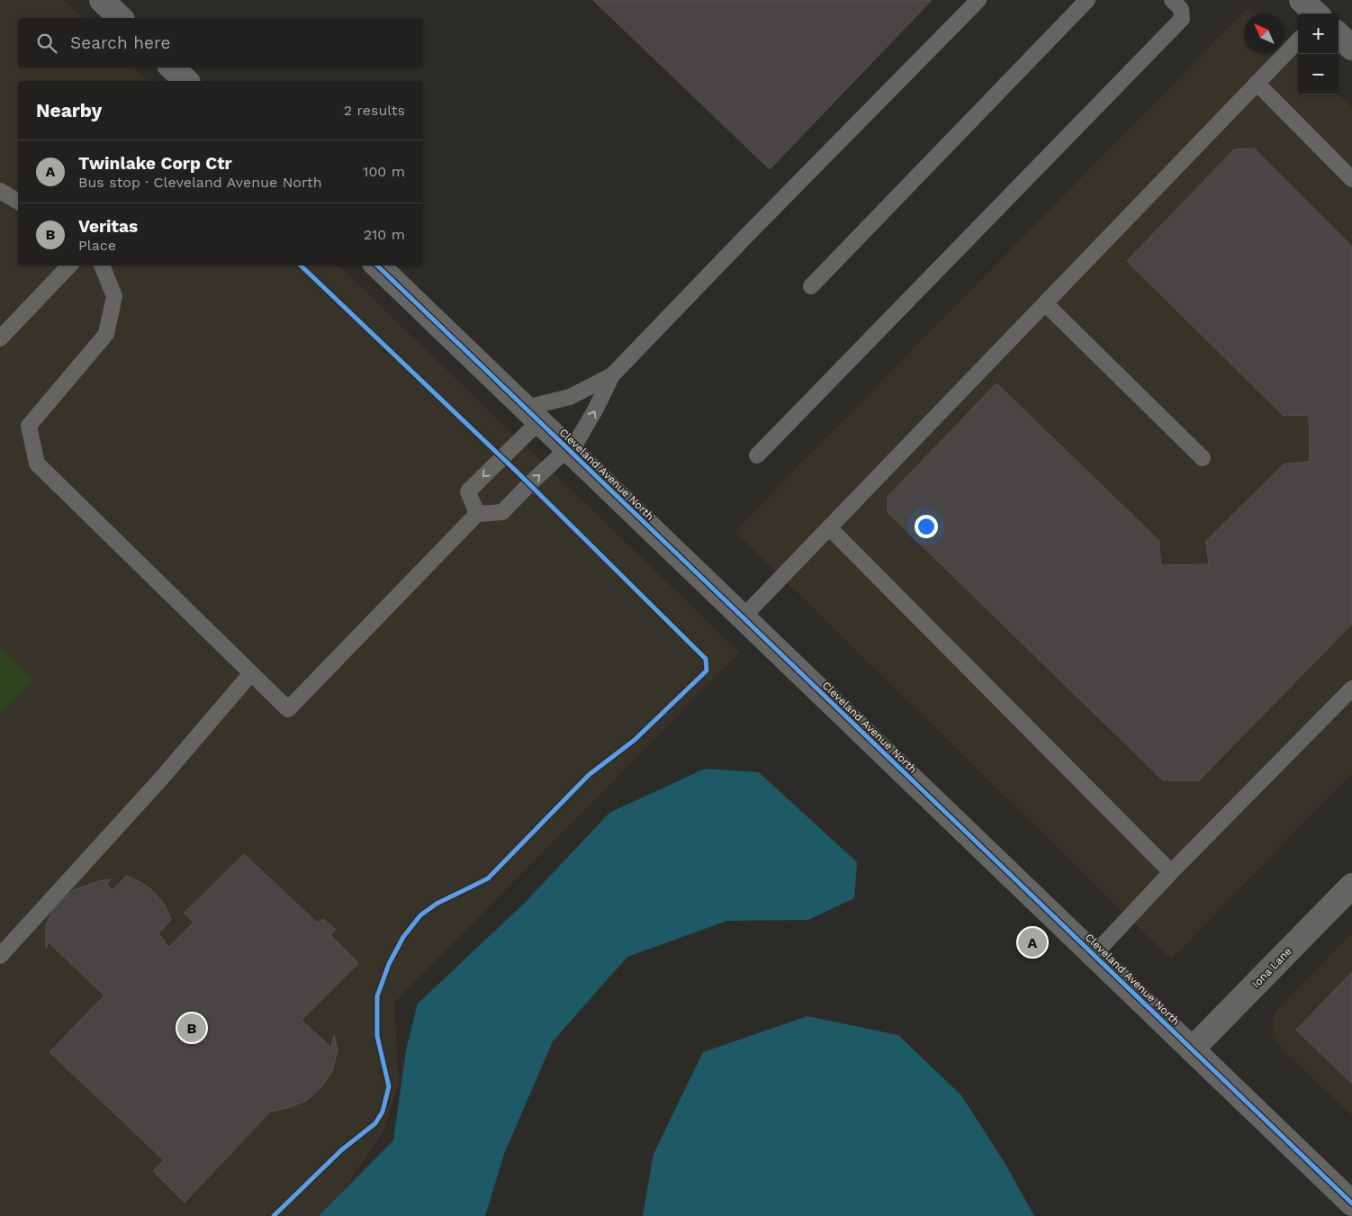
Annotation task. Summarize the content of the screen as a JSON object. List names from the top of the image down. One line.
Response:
{"streets":{"street":["Cleveland Avenue North","Iona Lane"]},"crossings":[["Cleveland Avenue North","Iona Lane"]],"north":"top left","page":{"map_buttons":["+","−"],"search":"Search here","heading":["Nearby","2 results"],"list":[{"mark":"A","name":"Twinlake Corp Ctr","note":"Bus stop · Cleveland Avenue North","value":"100 m"},{"mark":"B","name":"Veritas","note":"Place","value":"210 m"}],"pins":["A","B"]}}
